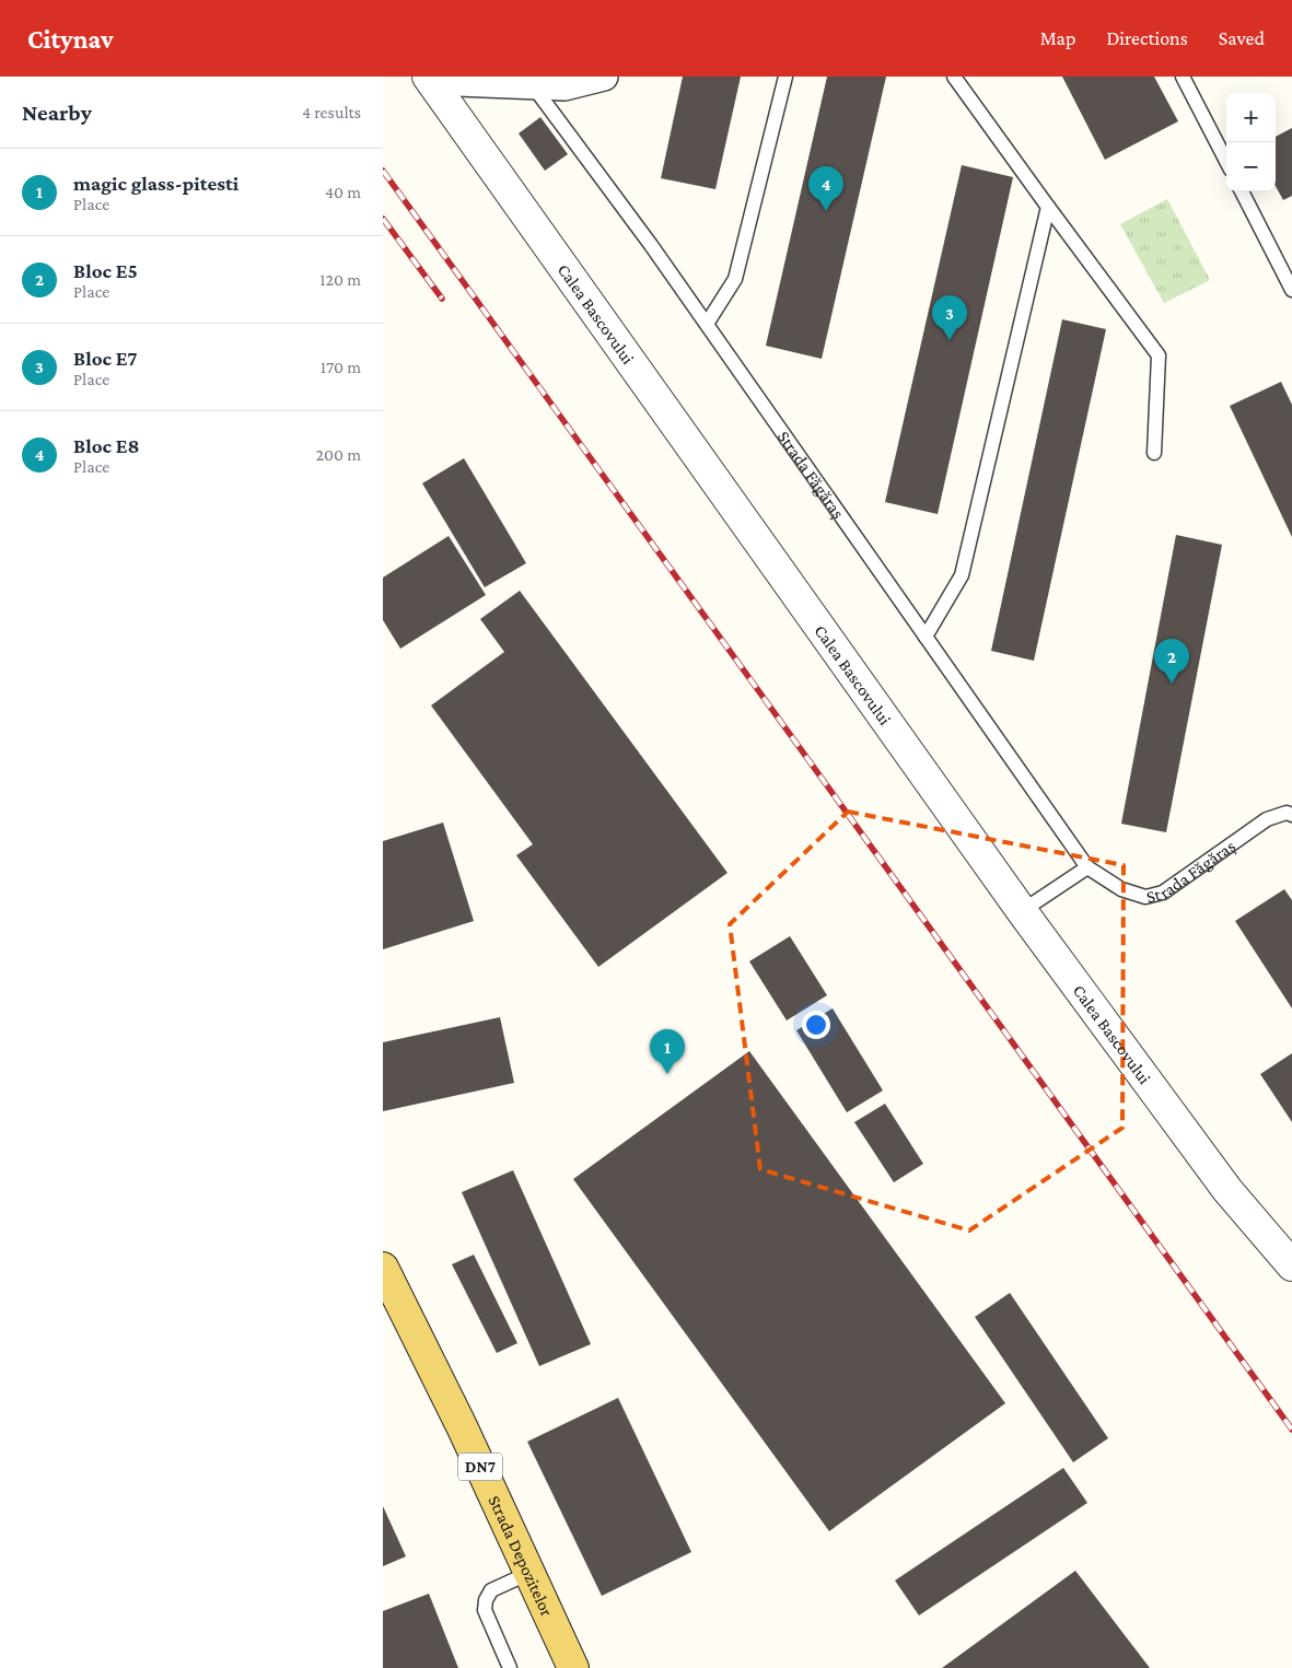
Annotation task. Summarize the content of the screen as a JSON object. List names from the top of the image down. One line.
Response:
{"streets":{"main road":["DN7","Strada Depozitelor"],"street":["Calea Bascovului"],"lane":["Strada Făgăraș"]},"page":{"header":"Citynav","nav":["Map","Directions","Saved"],"heading":["Nearby","4 results"],"map_buttons":["+","−"],"list":[{"mark":"1","name":"magic glass-pitesti","note":"Place","value":"40 m"},{"mark":"2","name":"Bloc E5","note":"Place","value":"120 m"},{"mark":"3","name":"Bloc E7","note":"Place","value":"170 m"},{"mark":"4","name":"Bloc E8","note":"Place","value":"200 m"}],"pins":["4","3","2","1"]}}
